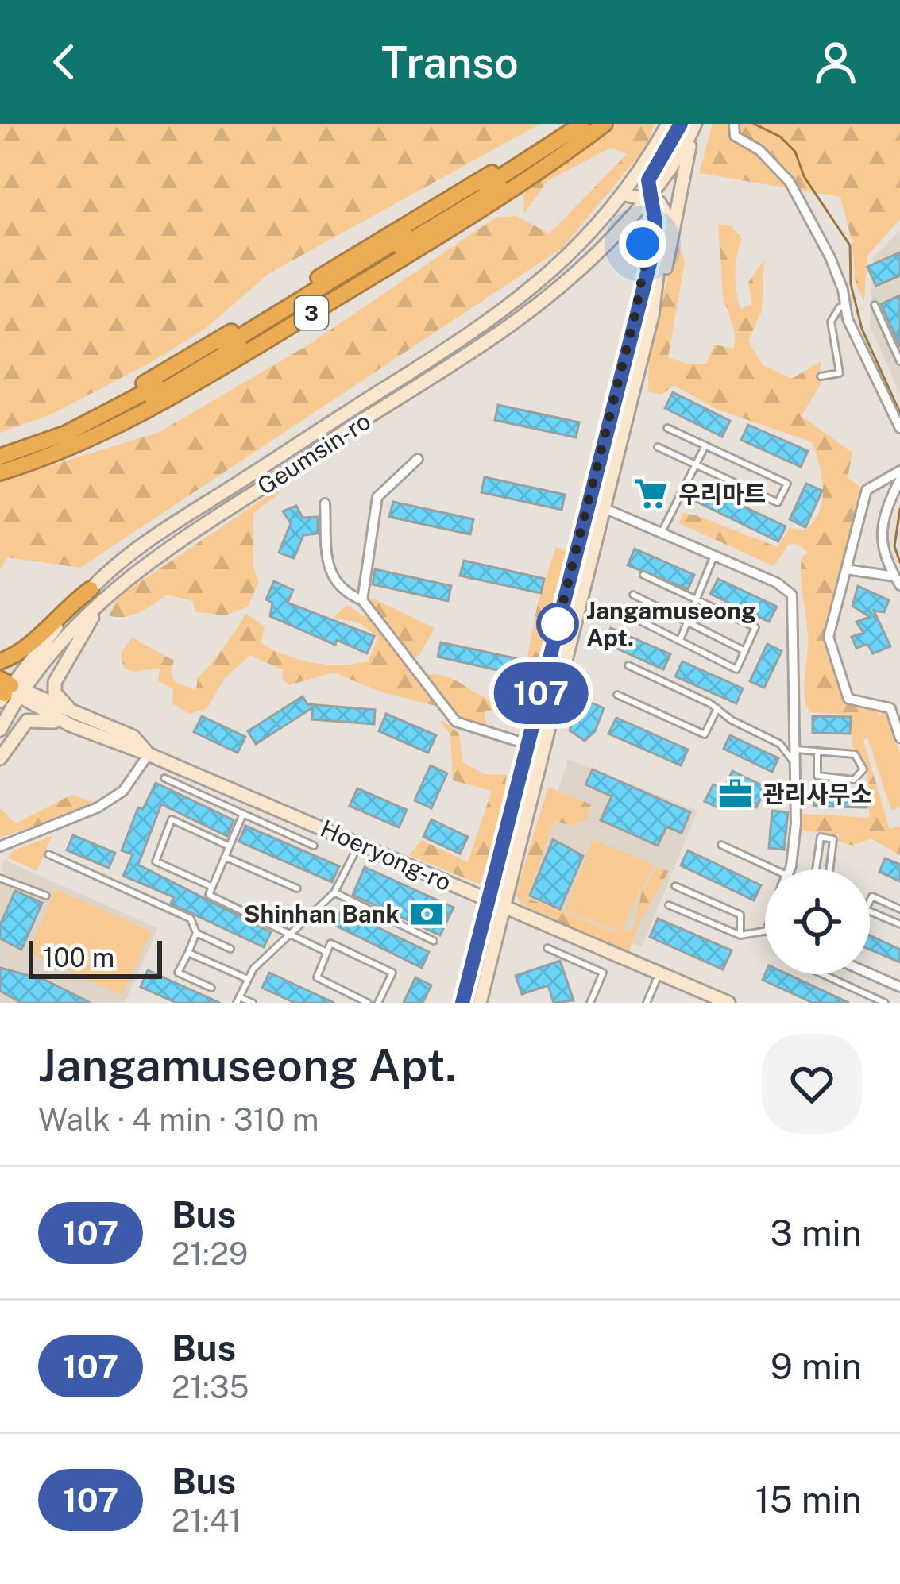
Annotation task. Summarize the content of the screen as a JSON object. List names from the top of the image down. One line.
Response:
{"streets":{"highway":["3"],"street":["Geumsin-ro","Hoeryong-ro"]},"crossings":[["Geumsin-ro","Hoeryong-ro"]],"places":{"supermarket":["우리마트"],"other":["Jangamuseong Apt."],"office":["관리사무소"],"bank":["Shinhan Bank"]},"lines":["bus line 107"],"scale_bar":"100 m","page":{"header":"Transo","on_map":"107","scale":"100 m","heading":["Jangamuseong Apt.","Walk · 4 min · 310 m"],"list":[{"mark":"107","name":"Bus","note":"21:29","value":"3 min"},{"mark":"107","name":"Bus","note":"21:35","value":"9 min"},{"mark":"107","name":"Bus","note":"21:41","value":"15 min"}]}}
